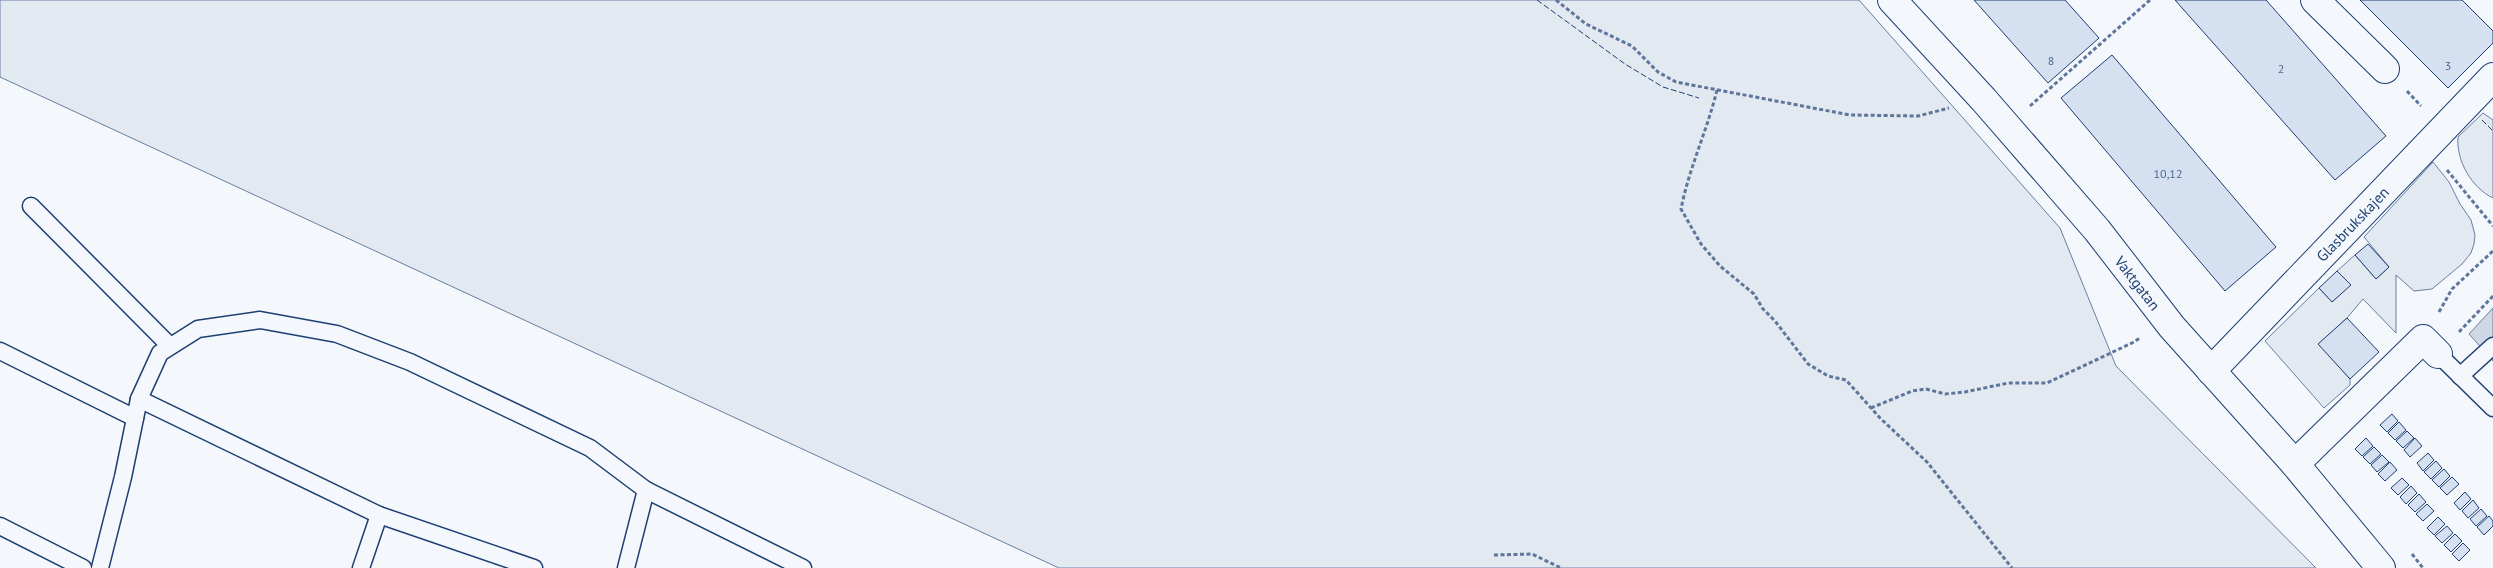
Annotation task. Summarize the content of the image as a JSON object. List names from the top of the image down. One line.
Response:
{"streets":{"street":["Glasbrukskajen","Vaktgatan"]},"crossings":[["Glasbrukskajen","Vaktgatan"]],"house_numbers":["8","3","2","10,12"]}
